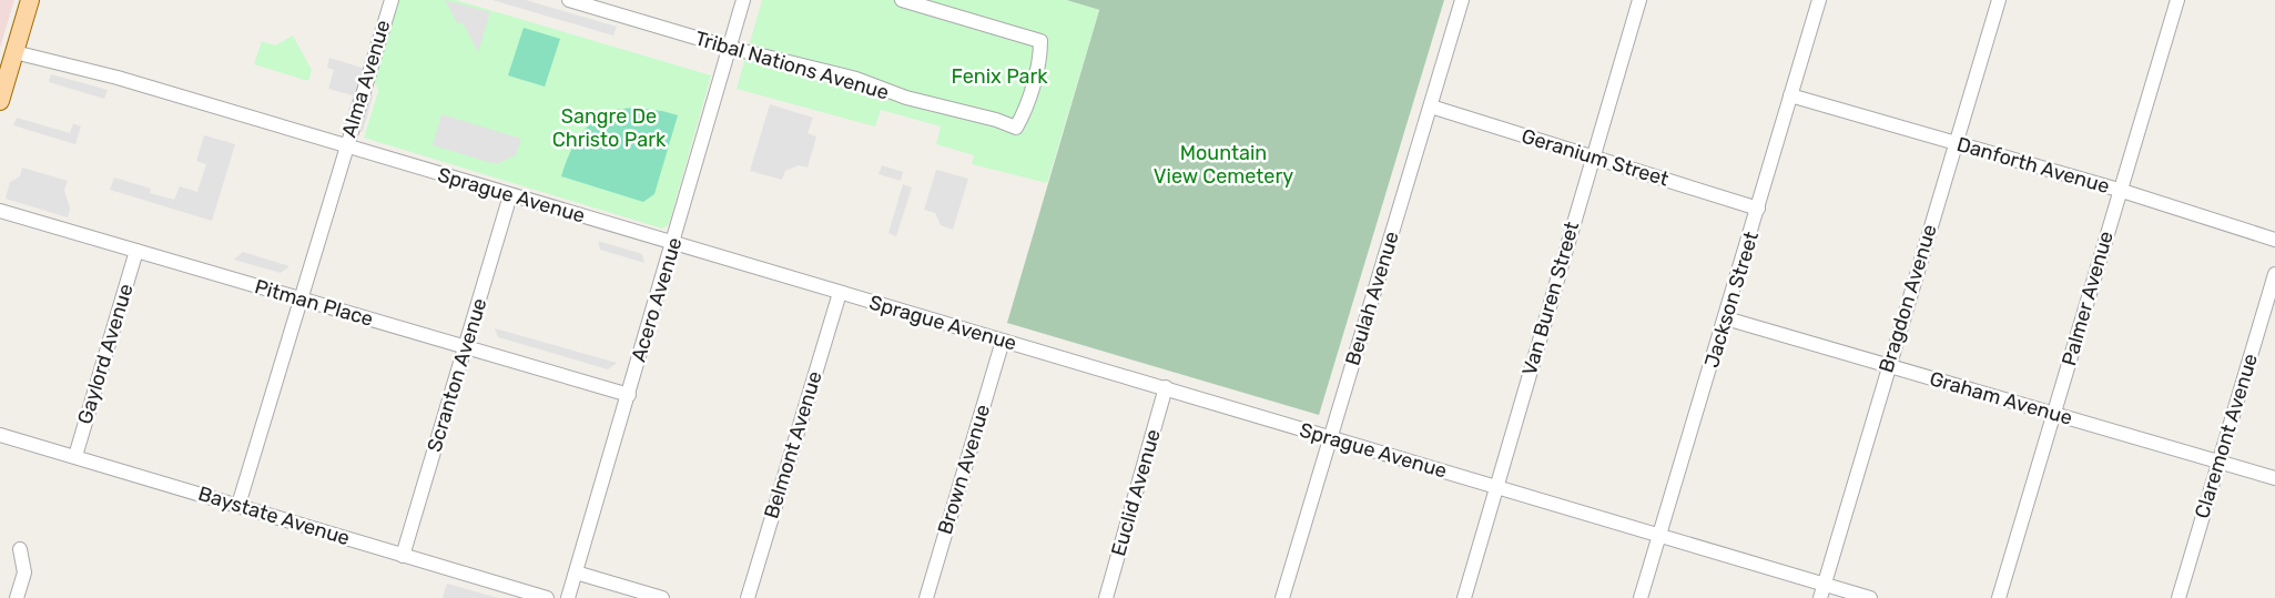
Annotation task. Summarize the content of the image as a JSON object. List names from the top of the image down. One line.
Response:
{"streets":{"street":["Tribal Nations Avenue","Alma Avenue","Geranium Street","Danforth Avenue","Sprague Avenue","Beulah Avenue","Van Buren Street","Bragdon Avenue","Palmer Avenue","Acero Avenue","Jackson Street","Pitman Place","Gaylord Avenue","Scranton Avenue","Graham Avenue","Claremont Avenue","Belmont Avenue","Brown Avenue","Euclid Avenue","Baystate Avenue"]},"crossings":[["Tribal Nations Avenue","Acero Avenue"],["Alma Avenue","Sprague Avenue"],["Alma Avenue","Pitman Place"],["Alma Avenue","Baystate Avenue"],["Geranium Street","Beulah Avenue"],["Geranium Street","Van Buren Street"],["Geranium Street","Jackson Street"],["Danforth Avenue","Bragdon Avenue"],["Danforth Avenue","Palmer Avenue"],["Danforth Avenue","Jackson Street"],["Sprague Avenue","Beulah Avenue"],["Sprague Avenue","Van Buren Street"],["Sprague Avenue","Bragdon Avenue"],["Sprague Avenue","Acero Avenue"],["Sprague Avenue","Jackson Street"],["Sprague Avenue","Scranton Avenue"],["Sprague Avenue","Belmont Avenue"],["Sprague Avenue","Brown Avenue"],["Sprague Avenue","Euclid Avenue"],["Bragdon Avenue","Graham Avenue"],["Palmer Avenue","Graham Avenue"],["Acero Avenue","Pitman Place"],["Jackson Street","Graham Avenue"],["Pitman Place","Gaylord Avenue"],["Pitman Place","Scranton Avenue"],["Gaylord Avenue","Baystate Avenue"],["Scranton Avenue","Baystate Avenue"],["Graham Avenue","Claremont Avenue"]],"parks":["Fenix Park","Sangre De Christo Park","Mountain View Cemetery"]}
